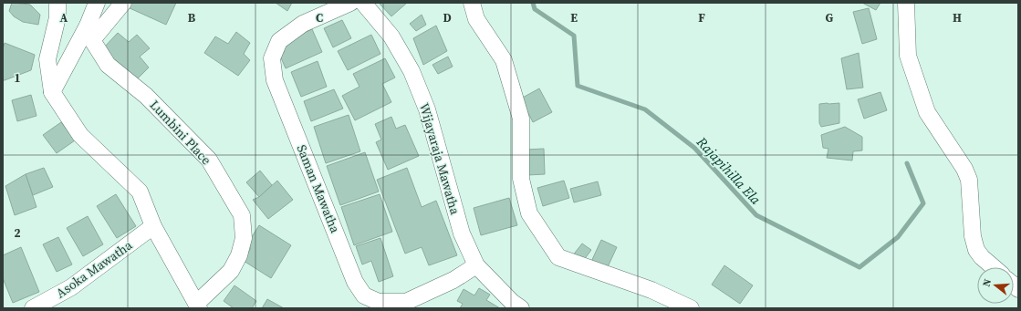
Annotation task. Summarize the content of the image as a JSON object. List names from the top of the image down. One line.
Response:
{"streets":{"street":["Lumbini Place","Wijayaraja Mawatha","Saman Mawatha","Asoka Mawatha"]},"crossings":[["Wijayaraja Mawatha","Saman Mawatha"]],"water":["Rajapihilla Ela"],"north":"left","grid":{"columns":["A","B","C","D","E","F","G","H"],"rows":["1","2"]}}
